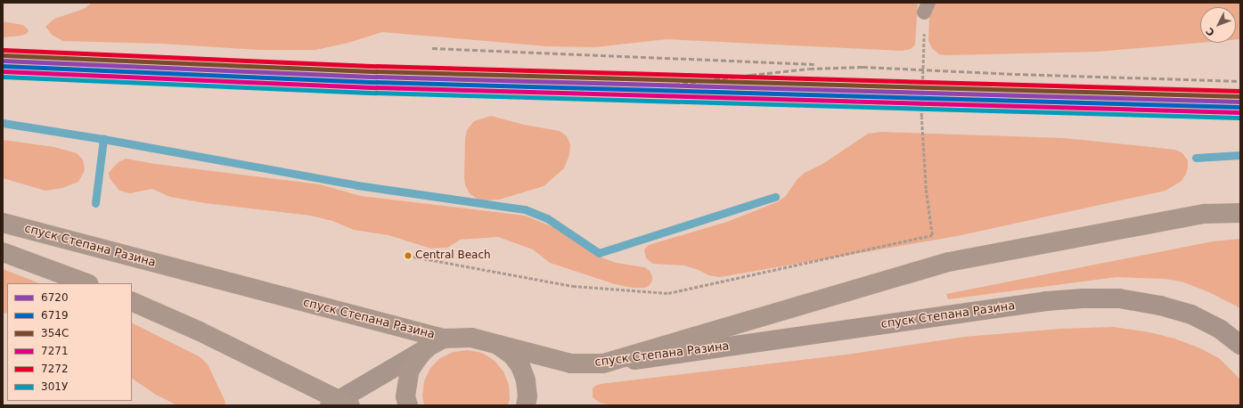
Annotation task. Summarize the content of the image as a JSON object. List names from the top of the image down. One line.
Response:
{"streets":{"main road":["спуск Степана Разина"]},"places":["Central Beach"],"lines":["transit line 7272","transit line 354С","transit line 6720","transit line 6719","transit line 7271","transit line 301У"],"legend":["6720","6719","354С","7271","7272","301У"],"north":"bottom left"}
